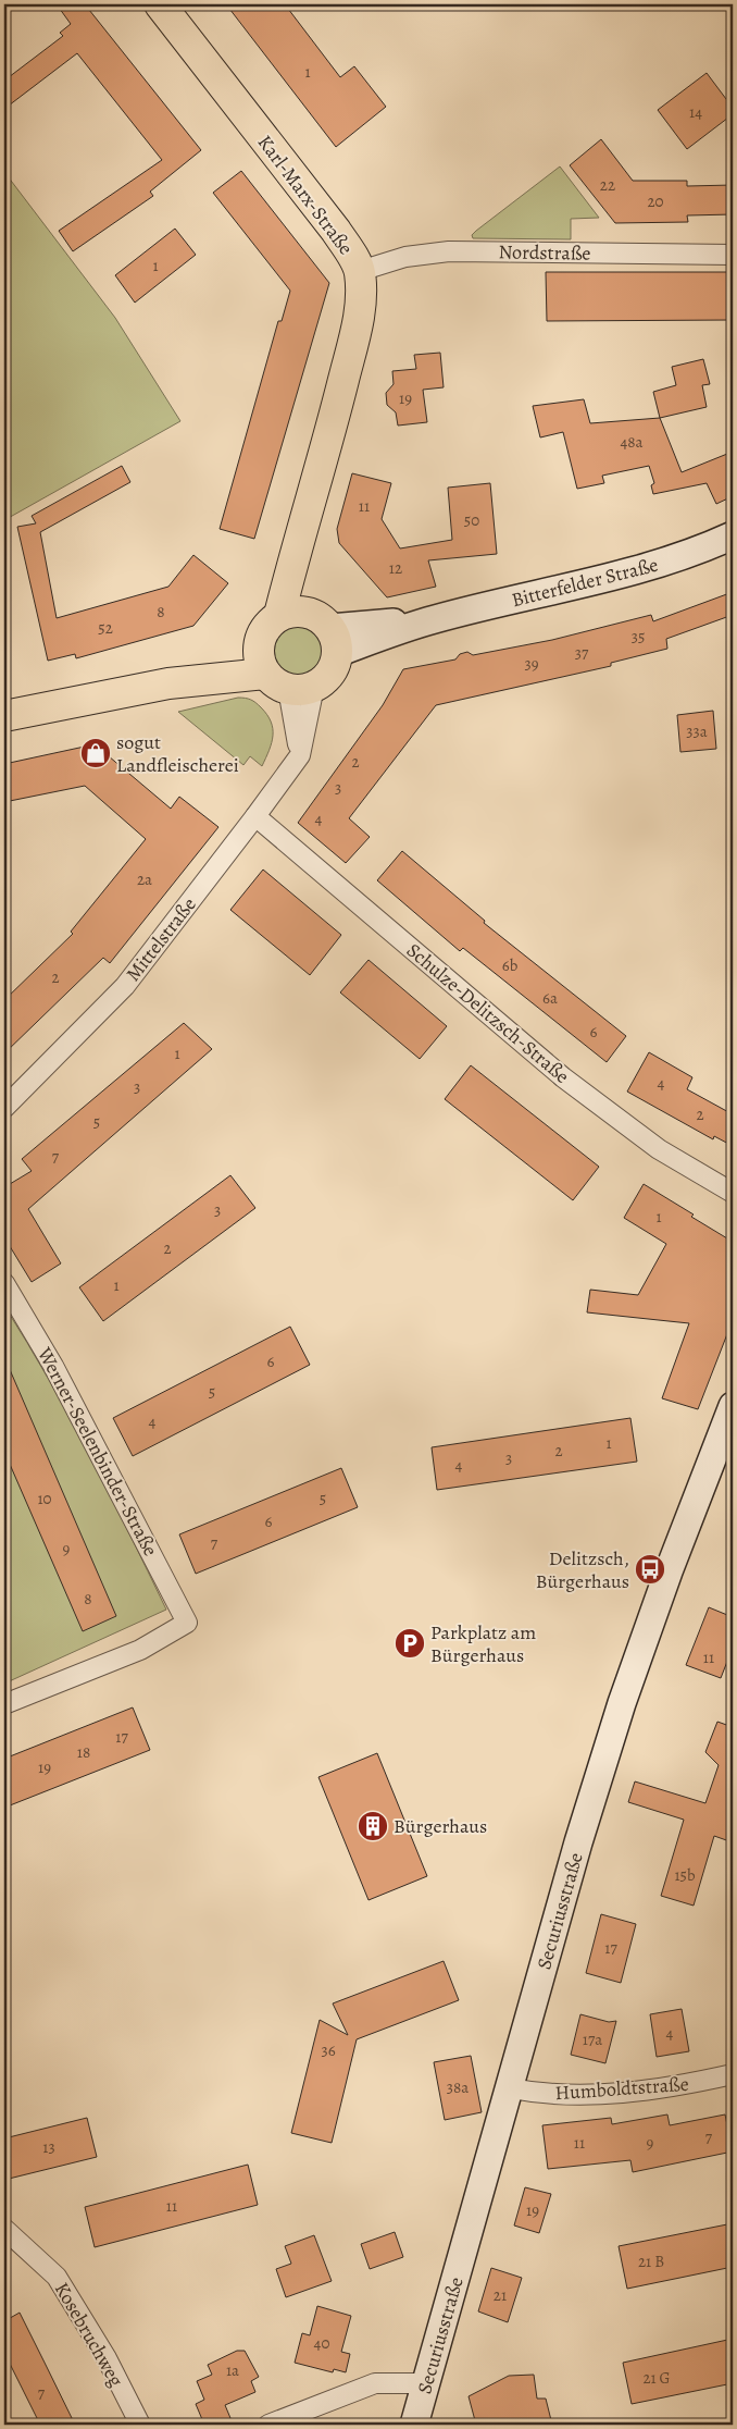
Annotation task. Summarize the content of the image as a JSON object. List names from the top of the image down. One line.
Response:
{"streets":{"main road":["Karl-Marx-Straße"],"street":["Nordstraße","Bitterfelder Straße","Mittelstraße","Schulze-Delitzsch-Straße","Werner-Seelenbinder-Straße","Securiusstraße","Humboldtstraße","Kosebruchweg"]},"crossings":[["Karl-Marx-Straße","Nordstraße"],["Karl-Marx-Straße","Bitterfelder Straße"],["Karl-Marx-Straße","Mittelstraße"],["Bitterfelder Straße","Mittelstraße"],["Mittelstraße","Schulze-Delitzsch-Straße"],["Securiusstraße","Humboldtstraße"]],"places":{"shop":["sogut Landfleischerei"],"bus stop":["Delitzsch, Bürgerhaus"],"parking":["Parkplatz am Bürgerhaus"],"building":["Bürgerhaus"]},"house_numbers":["1","14","22","20","1","19","48a","11","50","12","8","52","35","37","39","33a","2","3","4","2a","6b","2","6a","6","1","4","3","2","5","7","3","1","2","1","6","5","4","1","2","3","4","10","5","6","7","9","8","11","17","18","19","15b","17","4","17a","36","38a","7","11","9","13","11","19","21 B","21","40","1a","21 G","7"]}
